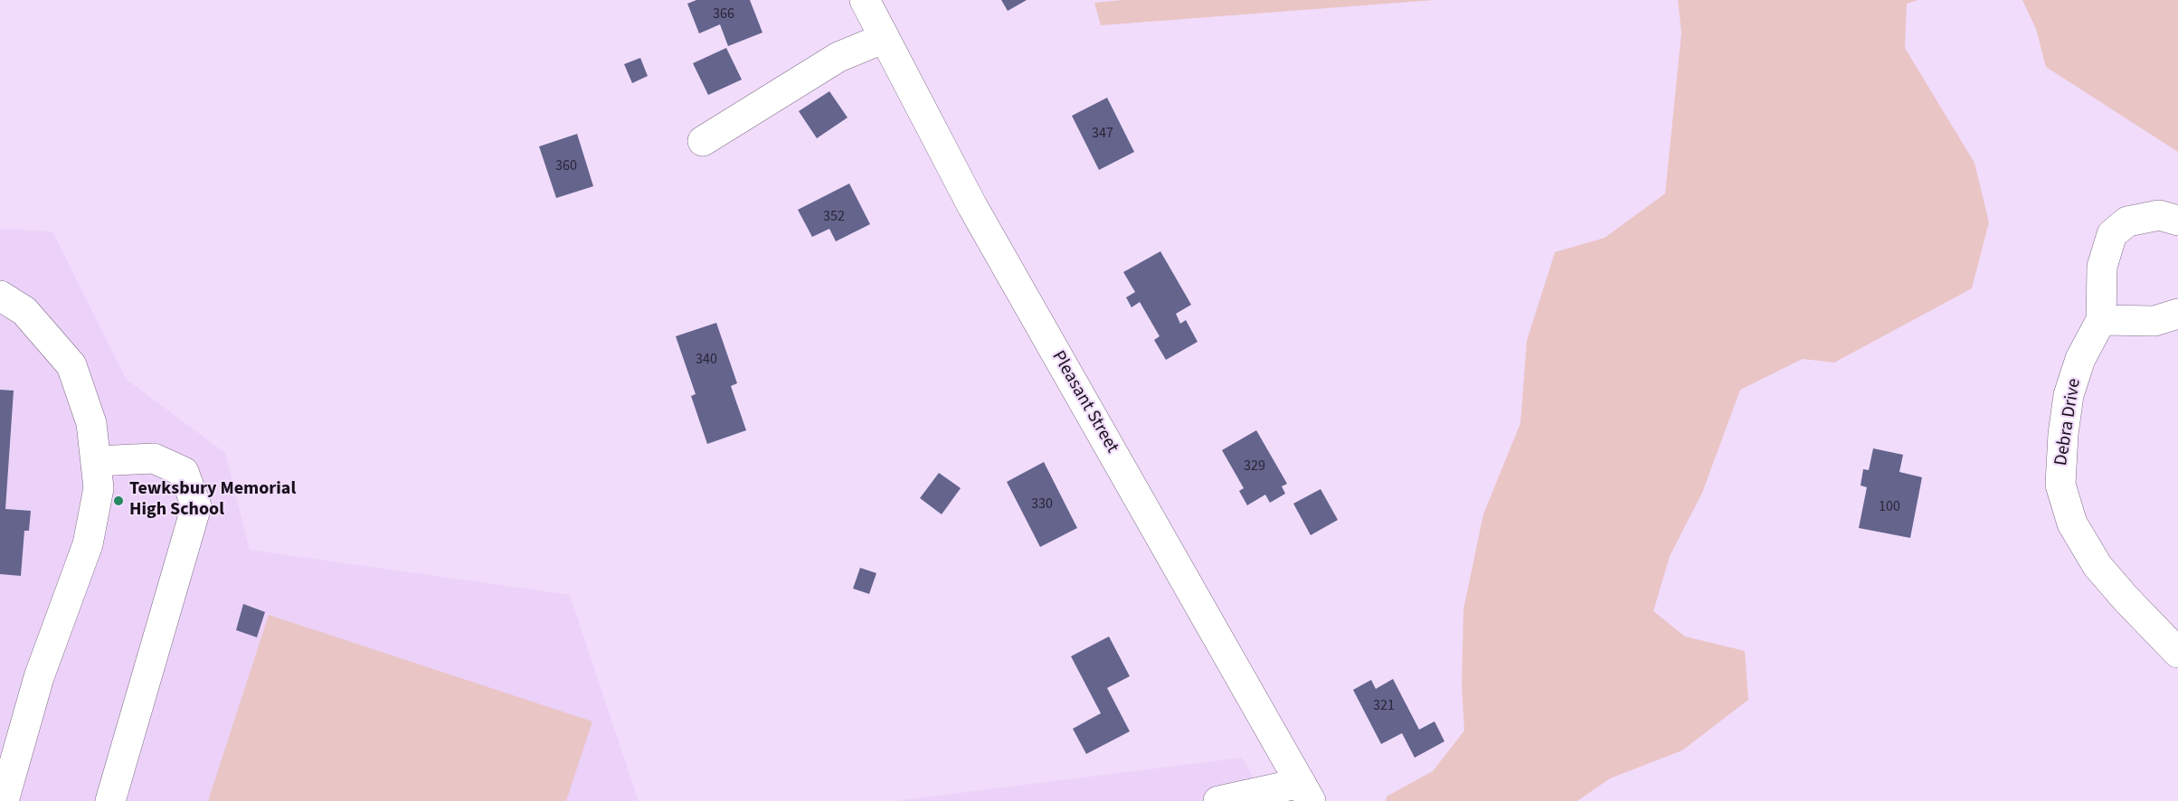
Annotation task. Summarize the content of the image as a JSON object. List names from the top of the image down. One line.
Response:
{"streets":{"main road":["Pleasant Street","Debra Drive"]},"places":["Tewksbury Memorial High School"],"house_numbers":["366","347","360","352","340","329","330","100","321"]}
